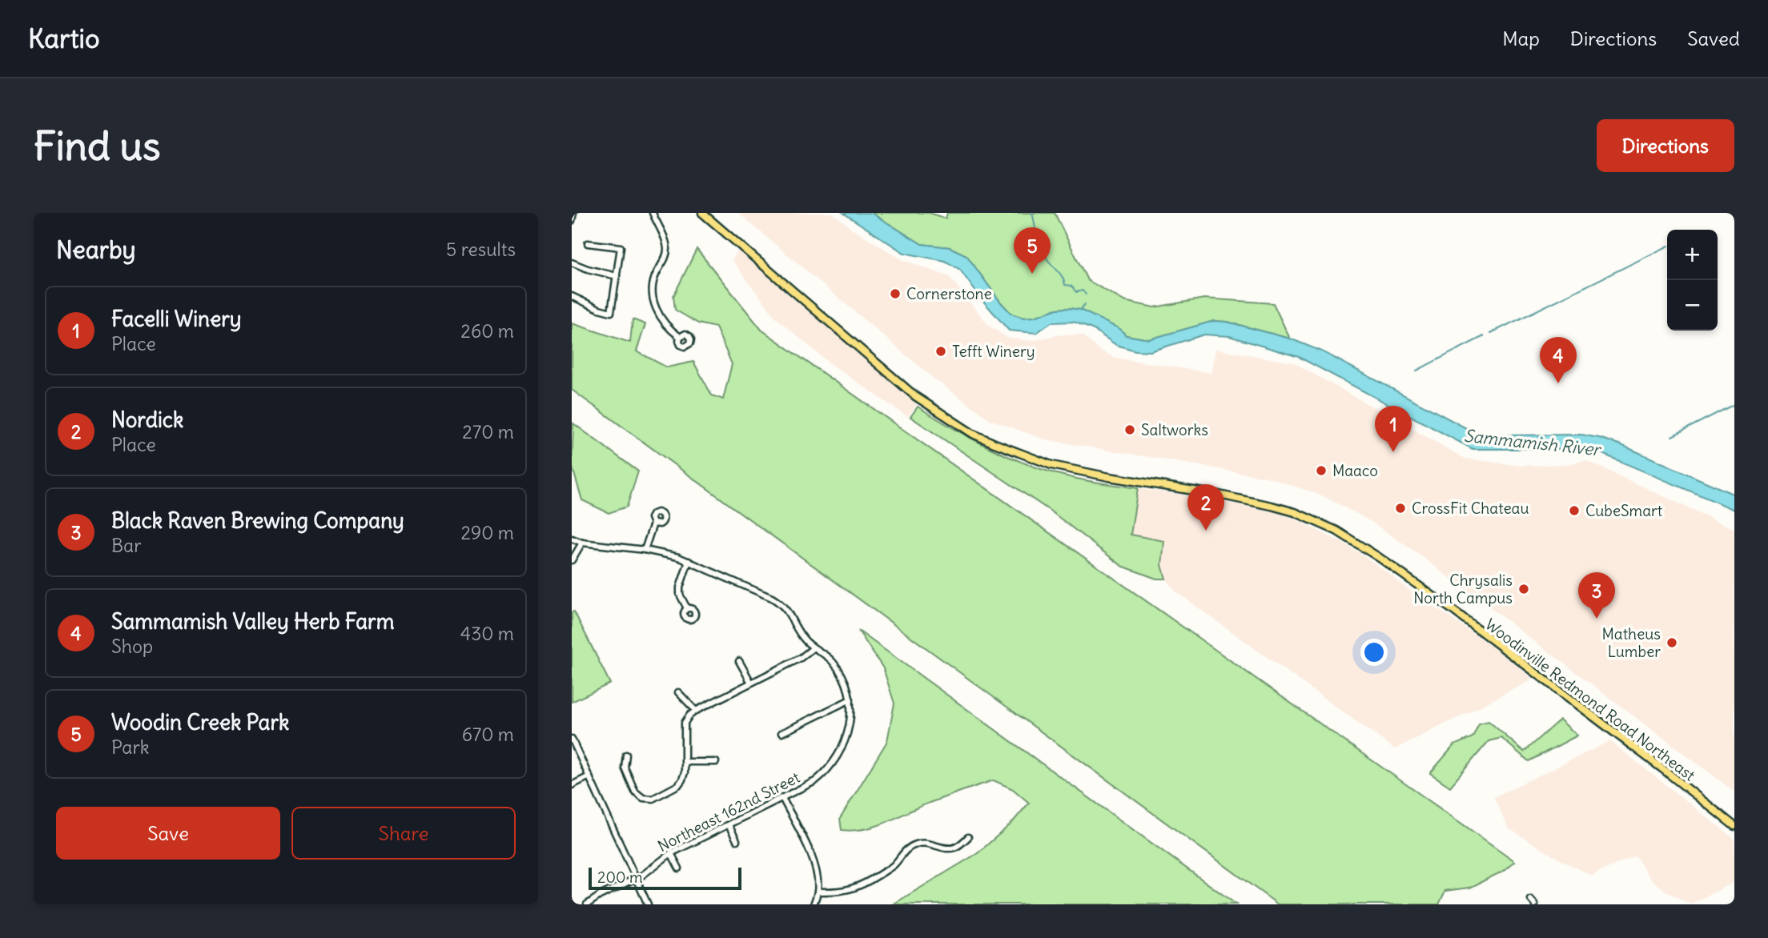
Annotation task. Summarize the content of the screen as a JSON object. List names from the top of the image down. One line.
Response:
{"streets":{"main road":["Woodinville Redmond Road Northeast"],"street":["Northeast 162nd Street"]},"water":["Sammamish River"],"places":["Cornerstone","Tefft Winery","Saltworks","Maaco","CrossFit Chateau","CubeSmart","Chrysalis North Campus","Matheus Lumber"],"scale_bar":"200 m","page":{"header":"Kartio","nav":["Map","Directions","Saved"],"buttons":["Directions",["Save","Share"]],"title":"Find us","heading":["Nearby","5 results"],"pins":["5","4","1","2","3"],"map_buttons":["+","−"],"list":[{"mark":"1","name":"Facelli Winery","note":"Place","value":"260 m"},{"mark":"2","name":"Nordick","note":"Place","value":"270 m"},{"mark":"3","name":"Black Raven Brewing Company","note":"Bar","value":"290 m"},{"mark":"4","name":"Sammamish Valley Herb Farm","note":"Shop","value":"430 m"},{"mark":"5","name":"Woodin Creek Park","note":"Park","value":"670 m"}],"scale":"200 m"}}
